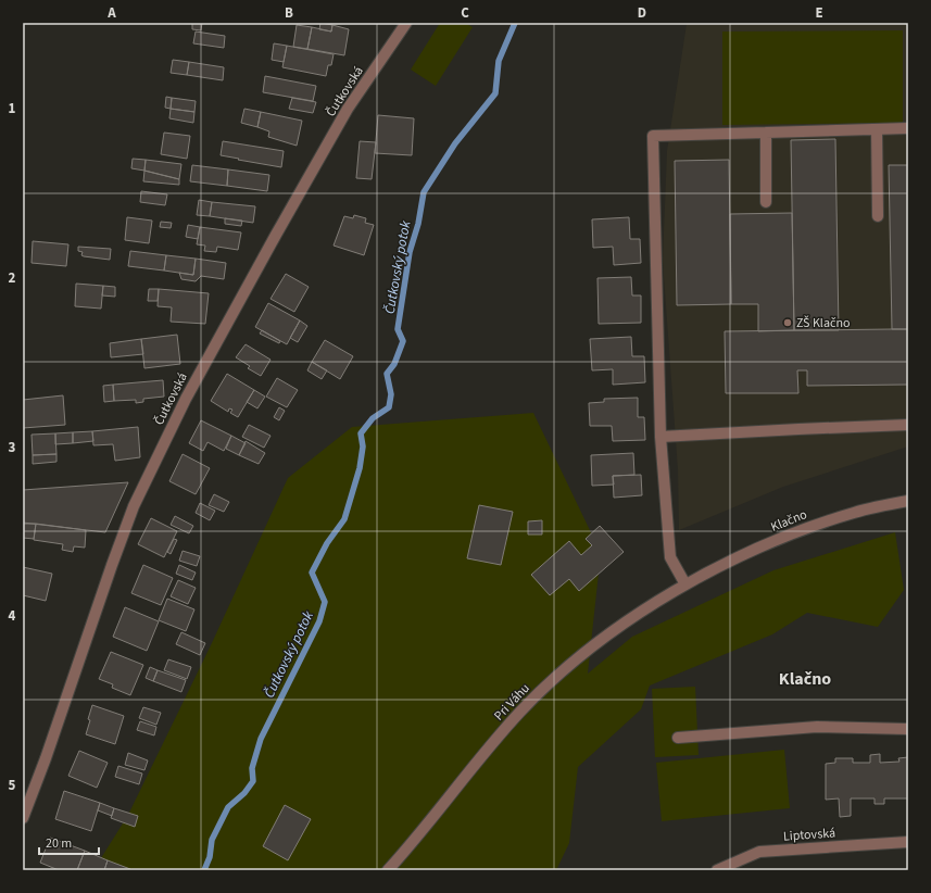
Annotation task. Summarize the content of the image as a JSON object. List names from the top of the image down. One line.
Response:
{"streets":{"street":["Čutkovská","Klačno","Pri Váhu","Liptovská"]},"crossings":[["Klačno","Pri Váhu"]],"districts":["Klačno"],"water":["Čutkovský potok"],"places":["ZŠ Klačno"],"scale_bar":"20 m","grid":{"columns":["A","B","C","D","E"],"rows":["1","2","3","4","5"]}}
